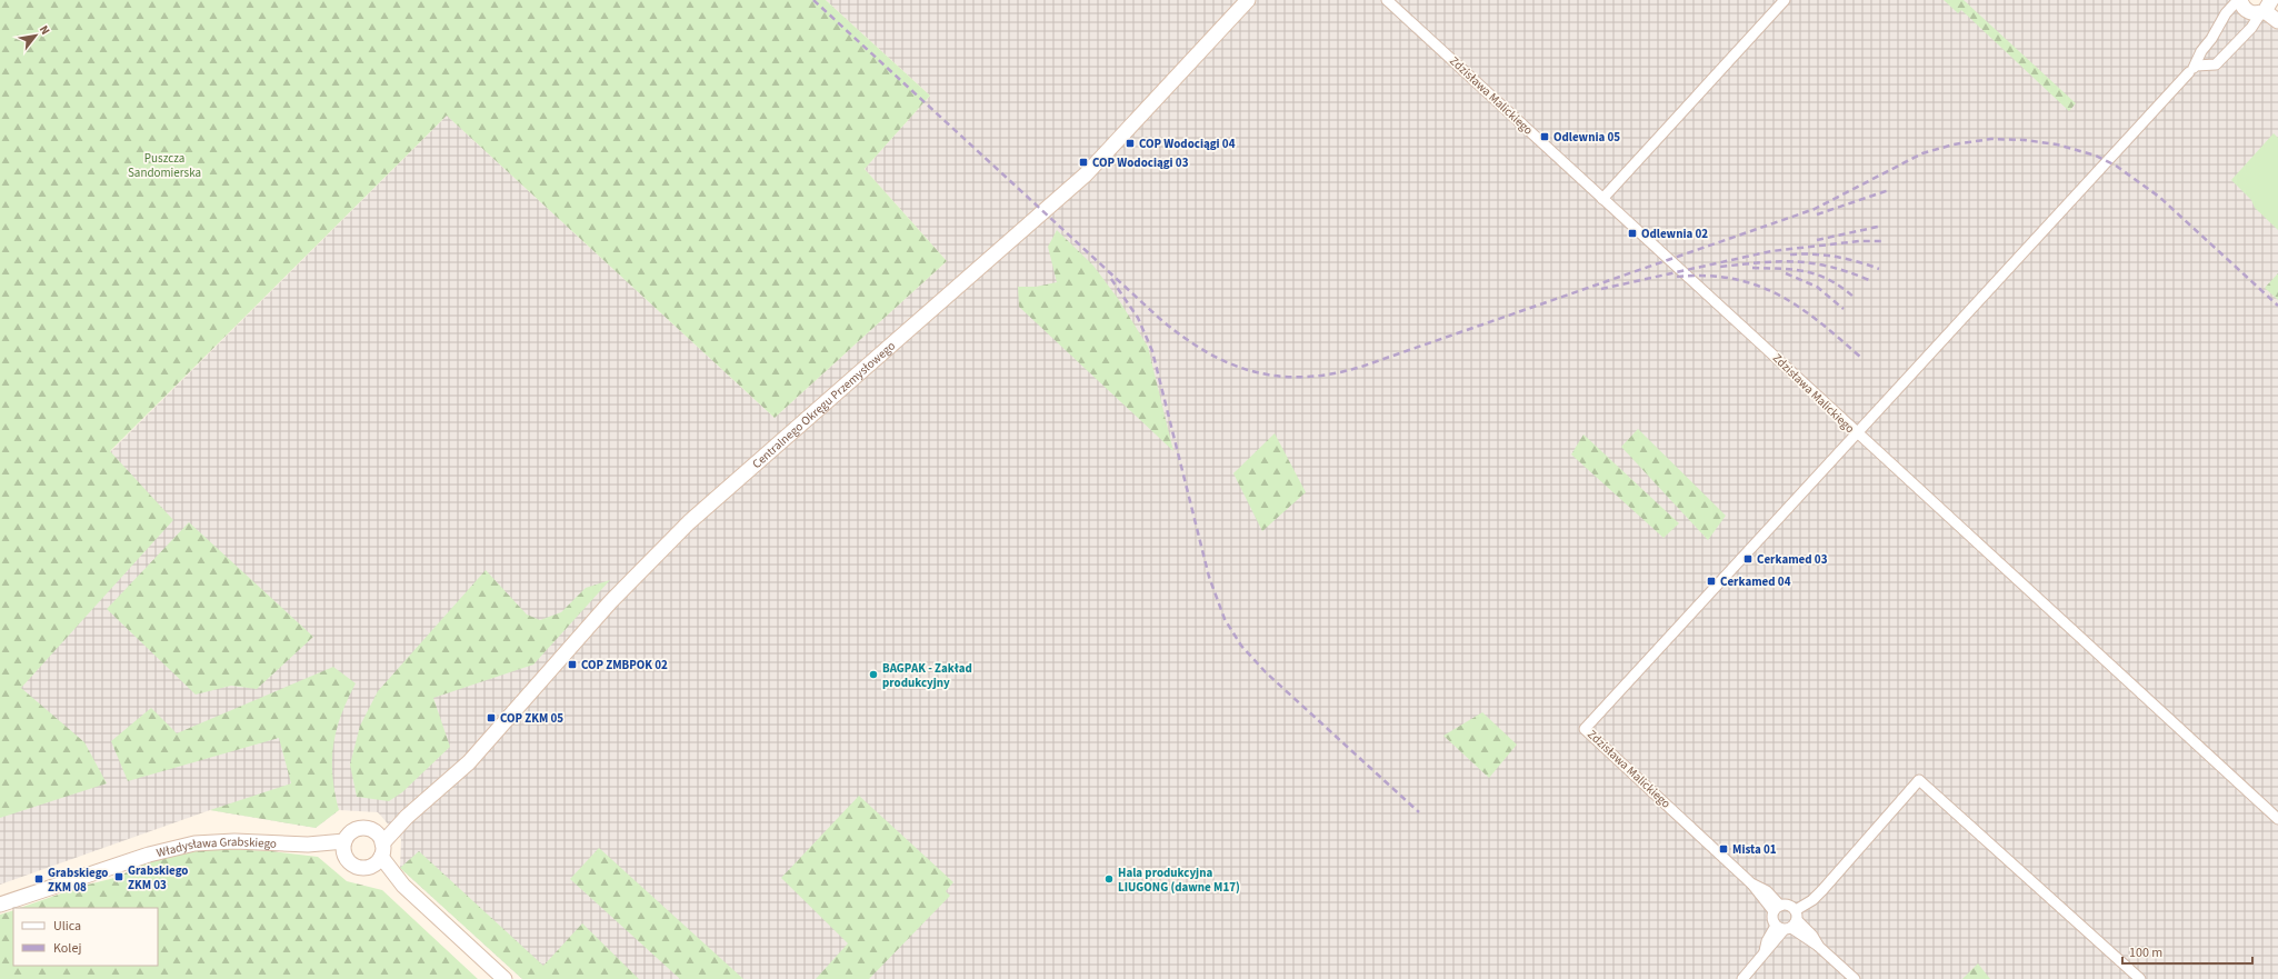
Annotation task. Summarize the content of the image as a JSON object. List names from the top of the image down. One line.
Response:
{"streets":{"street":["Zdzisława Malickiego","Centralnego Okręgu Przemysłowego","Władysława Grabskiego"]},"crossings":[["Centralnego Okręgu Przemysłowego","Władysława Grabskiego"]],"parks":["Puszcza Sandomierska"],"places":{"transit":["Odlewnia 05","COP Wodociągi 04","COP Wodociągi 03","Odlewnia 02","Cerkamed 03","Cerkamed 04","COP ZMBPOK 02","COP ZKM 05","Mista 01","Grabskiego ZKM 03","Grabskiego ZKM 08"],"other":["BAGPAK - Zakład produkcyjny","Hala produkcyjna LIUGONG (dawne M17)"]},"legend":["Ulica","Kolej"],"scale_bar":"100 m","north":"top right"}
